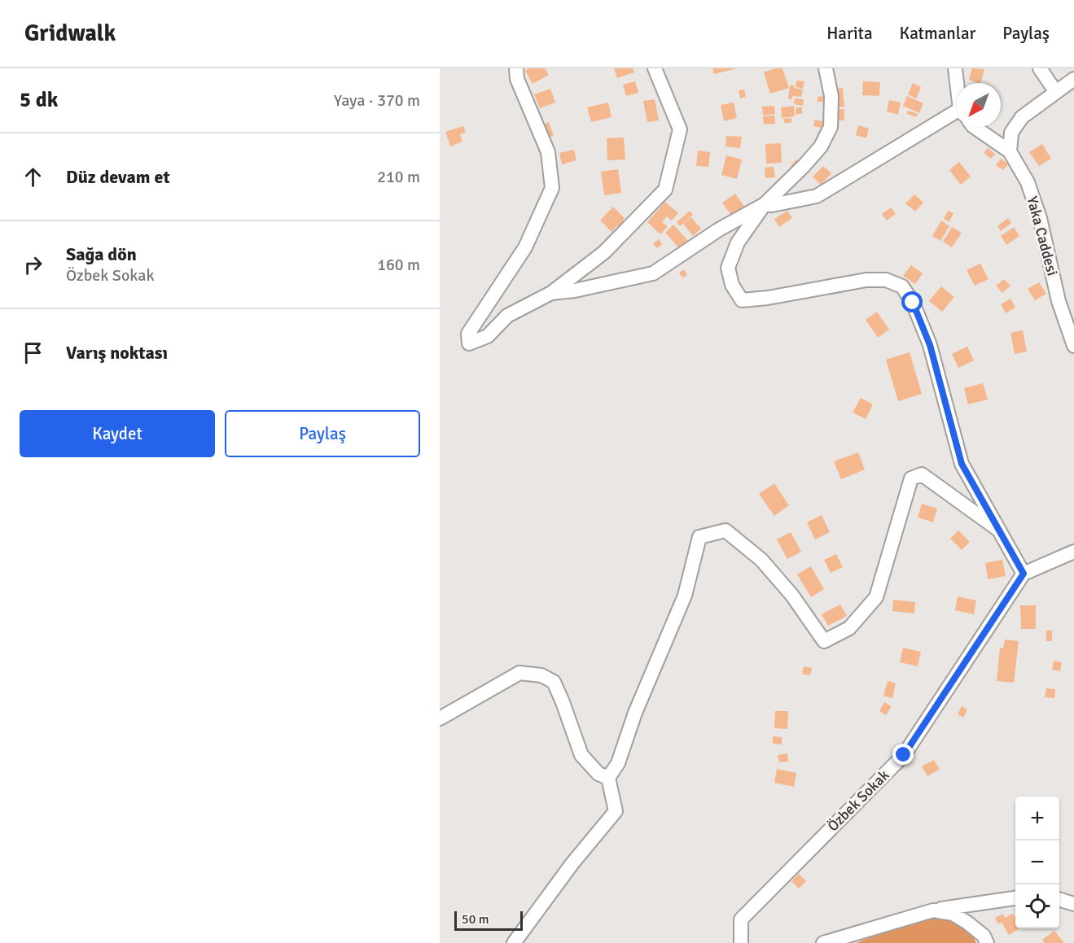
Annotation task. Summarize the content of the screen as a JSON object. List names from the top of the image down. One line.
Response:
{"streets":{"street":["Yaka Caddesi","Özbek Sokak"]},"scale_bar":"50 m","north":"bottom left","page":{"header":"Gridwalk","nav":["Harita","Katmanlar","Paylaş"],"heading":["5 dk","Yaya · 370 m"],"list":[["Düz devam et","210 m"],["Sağa dön","Özbek Sokak","160 m"],"Varış noktası"],"buttons":["Kaydet","Paylaş"],"map_buttons":["+","−"],"scale":"50 m"}}
